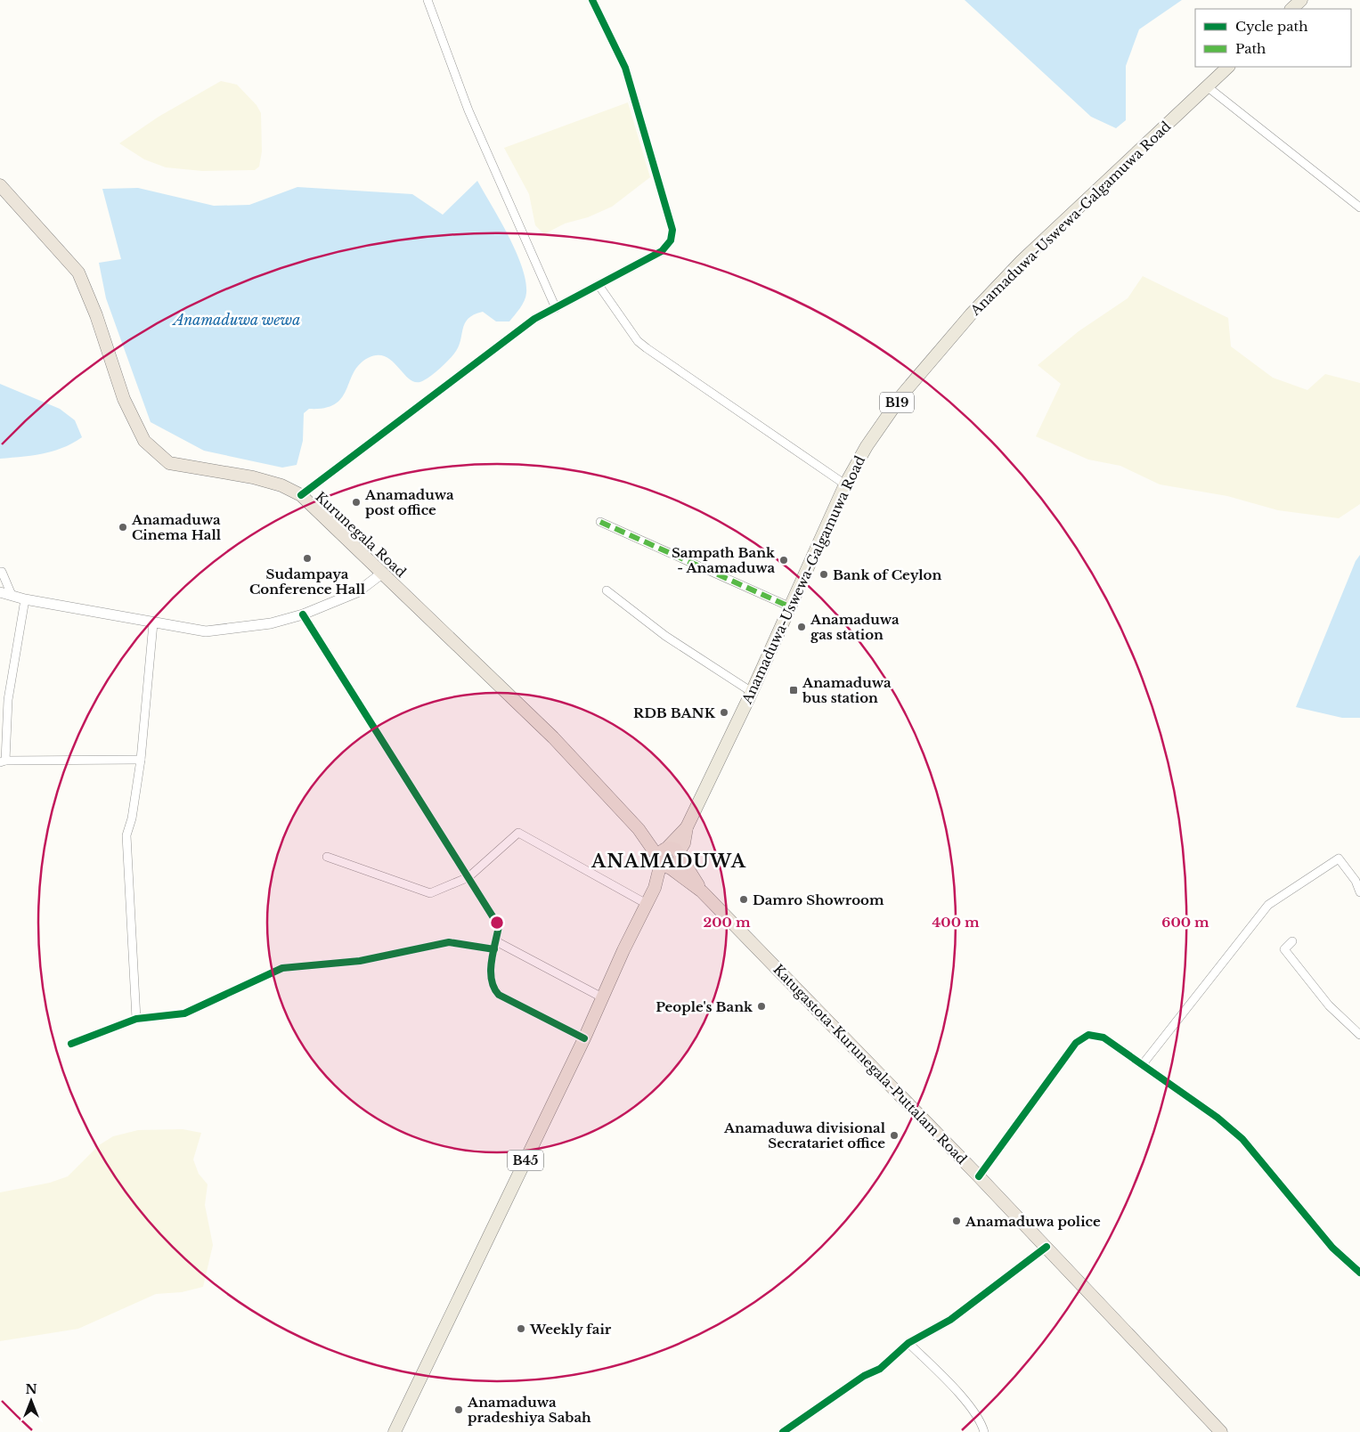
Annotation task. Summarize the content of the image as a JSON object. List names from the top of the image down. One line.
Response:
{"streets":{"highway":["Kurunegala Road","Katugastota-Kurunegala-Puttalam Road"],"main road":["Anamaduwa-Uswewa-Galgamuwa Road","B19","B45"]},"crossings":[["Anamaduwa-Uswewa-Galgamuwa Road","Kurunegala Road"],["Anamaduwa-Uswewa-Galgamuwa Road","Katugastota-Kurunegala-Puttalam Road"],["Kurunegala Road","Katugastota-Kurunegala-Puttalam Road"],["Kurunegala Road","B45"],["Katugastota-Kurunegala-Puttalam Road","B45"]],"districts":["ANAMADUWA"],"water":["Anamaduwa wewa"],"places":{"other":["Anamaduwa post office","Anamaduwa Cinema Hall","Sudampaya Conference Hall","Sampath Bank - Anamaduwa","Bank of Ceylon","Anamaduwa gas station","RDB BANK","Damro Showroom","People's Bank","Anamaduwa divisional Secratariet office","Anamaduwa police","Weekly fair","Anamaduwa pradeshiya Sabah"],"transit":["Anamaduwa bus station"]},"legend":["Cycle path","Path"],"north":"top","rings":["200 m","400 m","600 m"]}
